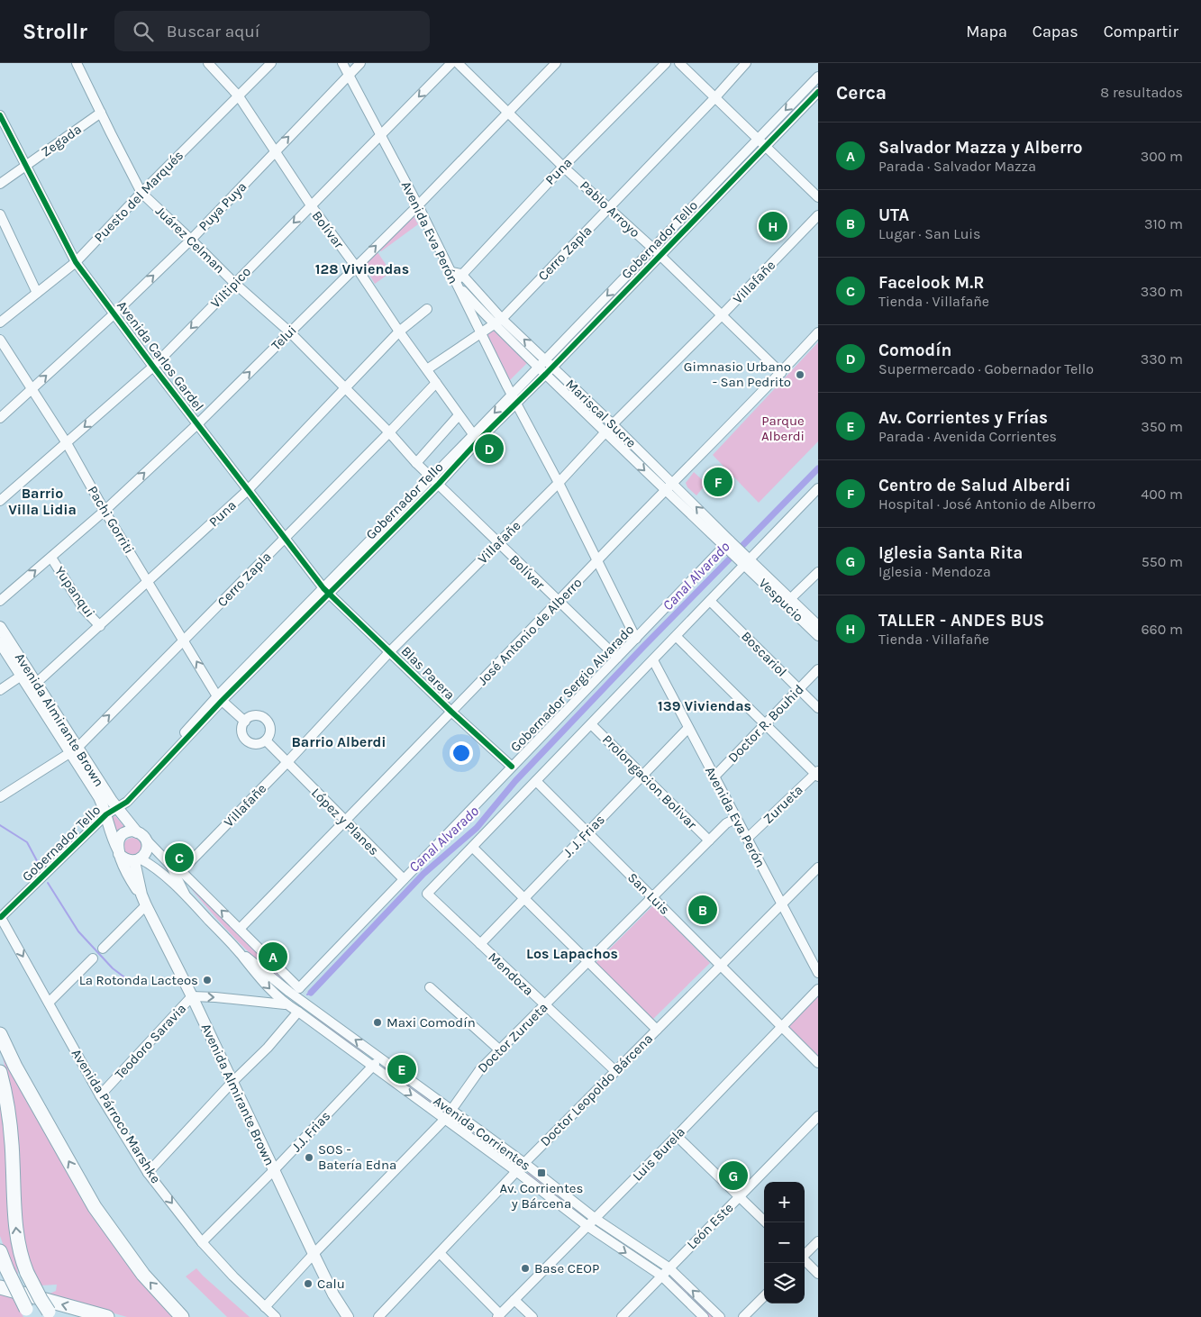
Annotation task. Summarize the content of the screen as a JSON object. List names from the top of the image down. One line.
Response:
{"streets":{"main road":["Avenida Almirante Brown"],"street":["Zegada","Puna","Puesto del Marqués","Puya Puya","Pablo Arroyo","Bolívar","Avenida Eva Perón","Juárez Celman","Gobernador Tello","Cerro Zapla","Villafañe","Viltipico","Telui","Avenida Carlos Gardel","Mariscal Sucre","Pachi Gorriti","Yupanqui","Vespucio","José Antonio de Alberro","Boscariol","Blas Parera","Gobernador Sergio Alvarado","Doctor R. Bouhid","Prolongacion Bolivar","Zurueta","López y Planes","J. J. Frias","San Luis","Mendoza","Doctor Zurueta","Teodoro Saravia","Doctor Leopoldo Bárcena","Avenida Párroco Marshke","J.J. Frias","Avenida Corrientes","Luis Burela","León Este"]},"crossings":[["Zegada","Juárez Celman"],["Zegada","Avenida Carlos Gardel"],["Puna","Pablo Arroyo"],["Puna","Bolívar"],["Puna","Avenida Eva Perón"],["Puna","Juárez Celman"],["Puna","Avenida Carlos Gardel"],["Puna","Mariscal Sucre"],["Puna","Pachi Gorriti"],["Puna","Yupanqui"],["Puna","Avenida Almirante Brown"],["Puesto del Marqués","Bolívar"],["Puesto del Marqués","Juárez Celman"],["Puesto del Marqués","Avenida Carlos Gardel"],["Puya Puya","Bolívar"],["Puya Puya","Avenida Eva Perón"],["Puya Puya","Juárez Celman"],["Puya Puya","Avenida Carlos Gardel"],["Puya Puya","Pachi Gorriti"],["Pablo Arroyo","Gobernador Tello"],["Pablo Arroyo","Cerro Zapla"],["Pablo Arroyo","Villafañe"],["Pablo Arroyo","Telui"],["Pablo Arroyo","José Antonio de Alberro"],["Bolívar","Juárez Celman"],["Bolívar","Gobernador Tello"],["Bolívar","Cerro Zapla"],["Bolívar","Villafañe"],["Bolívar","Viltipico"],["Bolívar","Telui"],["Bolívar","José Antonio de Alberro"],["Bolívar","Gobernador Sergio Alvarado"],["Avenida Eva Perón","Gobernador Tello"],["Avenida Eva Perón","Cerro Zapla"],["Avenida Eva Perón","Villafañe"],["Avenida Eva Perón","Viltipico"],["Avenida Eva Perón","Telui"],["Avenida Eva Perón","Mariscal Sucre"],["Avenida Eva Perón","José Antonio de Alberro"],["Avenida Eva Perón","Gobernador Sergio Alvarado"],["Avenida Eva Perón","Doctor R. Bouhid"],["Avenida Eva Perón","Zurueta"],["Avenida Eva Perón","J. J. Frias"],["Avenida Eva Perón","Doctor Zurueta"],["Avenida Eva Perón","Doctor Leopoldo Bárcena"],["Juárez Celman","Gobernador Tello"],["Juárez Celman","Cerro Zapla"],["Juárez Celman","Viltipico"],["Juárez Celman","Telui"],["Gobernador Tello","Avenida Carlos Gardel"],["Gobernador Tello","Mariscal Sucre"],["Gobernador Tello","Pachi Gorriti"],["Gobernador Tello","Blas Parera"],["Gobernador Tello","Avenida Almirante Brown"],["Gobernador Tello","Avenida Párroco Marshke"],["Cerro Zapla","Avenida Carlos Gardel"],["Cerro Zapla","Mariscal Sucre"],["Cerro Zapla","Pachi Gorriti"],["Cerro Zapla","Avenida Almirante Brown"],["Villafañe","Mariscal Sucre"],["Villafañe","Blas Parera"],["Villafañe","López y Planes"],["Viltipico","Avenida Carlos Gardel"],["Viltipico","Pachi Gorriti"],["Telui","Avenida Carlos Gardel"],["Telui","Pachi Gorriti"],["Telui","Yupanqui"],["Avenida Carlos Gardel","Blas Parera"],["Mariscal Sucre","José Antonio de Alberro"],["Mariscal Sucre","Gobernador Sergio Alvarado"],["Pachi Gorriti","López y Planes"],["José Antonio de Alberro","Blas Parera"],["José Antonio de Alberro","López y Planes"],["Boscariol","Doctor R. Bouhid"],["Blas Parera","Gobernador Sergio Alvarado"],["Gobernador Sergio Alvarado","López y Planes"],["Avenida Almirante Brown","Doctor Zurueta"],["Avenida Almirante Brown","Teodoro Saravia"],["Avenida Almirante Brown","J.J. Frias"],["Avenida Almirante Brown","Avenida Corrientes"],["Prolongacion Bolivar","J. J. Frias"],["Prolongacion Bolivar","Doctor Zurueta"],["J. J. Frias","San Luis"],["J. J. Frias","Mendoza"],["San Luis","Doctor Zurueta"],["San Luis","Doctor Leopoldo Bárcena"],["San Luis","Luis Burela"],["Mendoza","Doctor Zurueta"],["Mendoza","Doctor Leopoldo Bárcena"],["Doctor Zurueta","Avenida Párroco Marshke"],["Doctor Zurueta","Avenida Corrientes"],["Teodoro Saravia","Avenida Párroco Marshke"],["Teodoro Saravia","Avenida Corrientes"],["Doctor Leopoldo Bárcena","Avenida Corrientes"],["Avenida Párroco Marshke","J.J. Frias"],["J.J. Frias","Avenida Corrientes"],["Avenida Corrientes","Luis Burela"],["Avenida Corrientes","León Este"]],"one_way":["Puya Puya","Viltipico","Telui","Teodoro Saravia","Avenida Párroco Marshke"],"districts":["128 Viviendas","Barrio Villa Lidia","139 Viviendas","Barrio Alberdi","Los Lapachos"],"water":["Canal Alvarado"],"parks":["Parque Alberdi"],"places":{"other":["Gimnasio Urbano - San Pedrito","La Rotonda Lacteos","Maxi Comodín","SOS - Batería Edna","Base CEOP","Calu"],"transit":["Av. Corrientes y Bárcena"]},"page":{"header":"Strollr","search":"Buscar aquí","nav":["Mapa","Capas","Compartir"],"heading":["Cerca","8 resultados"],"list":[{"mark":"A","name":"Salvador Mazza y Alberro","note":"Parada · Salvador Mazza","value":"300 m"},{"mark":"B","name":"UTA","note":"Lugar · San Luis","value":"310 m"},{"mark":"C","name":"Facelook M.R","note":"Tienda · Villafañe","value":"330 m"},{"mark":"D","name":"Comodín","note":"Supermercado · Gobernador Tello","value":"330 m"},{"mark":"E","name":"Av. Corrientes y Frías","note":"Parada · Avenida Corrientes","value":"350 m"},{"mark":"F","name":"Centro de Salud Alberdi","note":"Hospital · José Antonio de Alberro","value":"400 m"},{"mark":"G","name":"Iglesia Santa Rita","note":"Iglesia · Mendoza","value":"550 m"},{"mark":"H","name":"TALLER - ANDES BUS","note":"Tienda · Villafañe","value":"660 m"}],"pins":["H","D","F","C","B","A","E","G"],"map_buttons":["+","−"]}}
